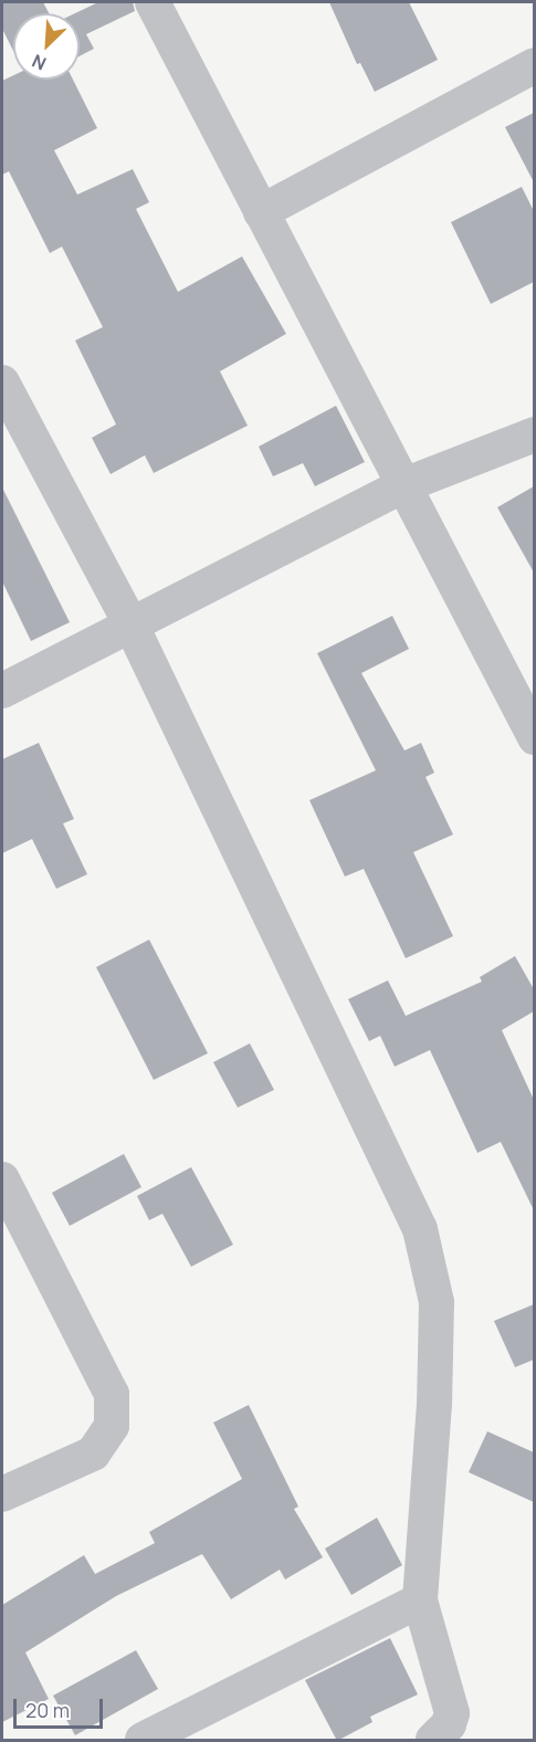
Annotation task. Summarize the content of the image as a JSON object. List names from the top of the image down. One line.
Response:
{"scale_bar":"20 m","north":"bottom left"}
